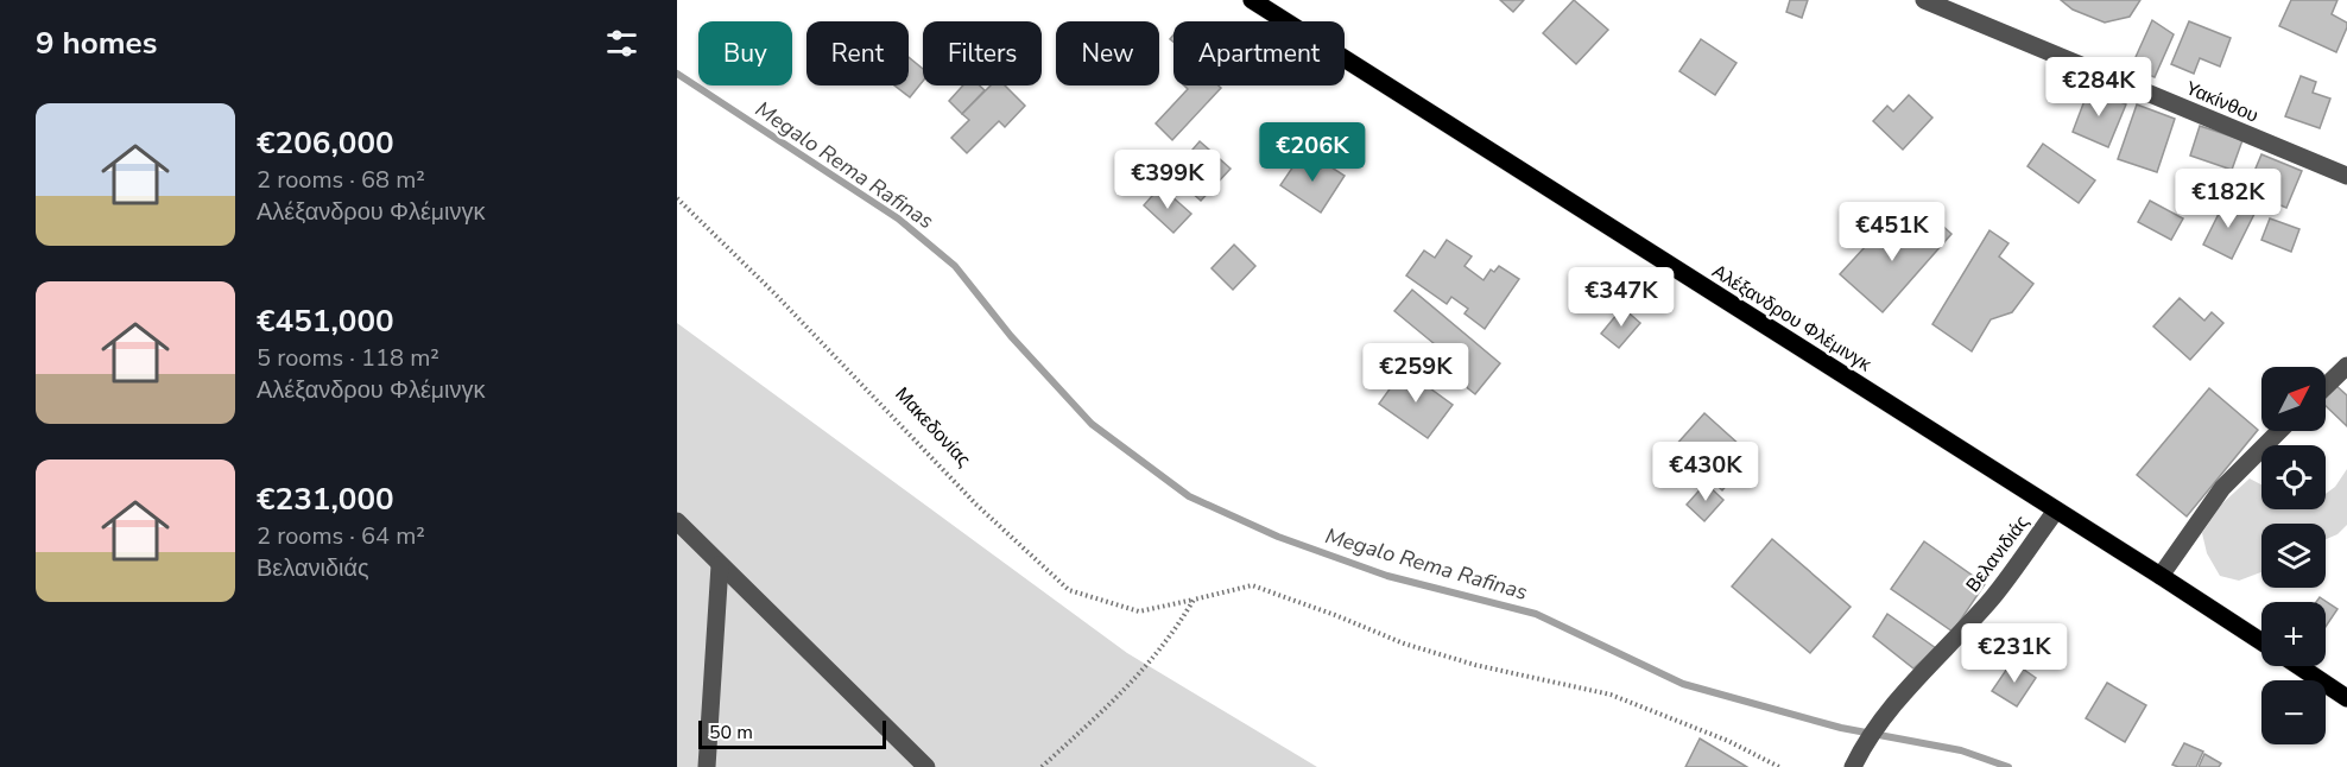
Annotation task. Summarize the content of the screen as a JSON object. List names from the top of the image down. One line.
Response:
{"streets":{"main road":["Αλέξανδρου Φλέμινγκ"],"street":["Υακίνθου","Βελανιδιάς"],"path":["Μακεδονίας"]},"crossings":[["Αλέξανδρου Φλέμινγκ","Βελανιδιάς"]],"water":["Megalo Rema Rafinas"],"scale_bar":"50 m","north":"top right","page":{"heading":"9 homes","chip":["Buy","Rent","Filters","New","Apartment"],"price":["€284K","€206K","€399K","€182K","€451K","€347K","€259K","€430K","€231K"],"list":[{"name":"€206,000","note":"2 rooms · 68 m² · Αλέξανδρου Φλέμινγκ"},{"name":"€451,000","note":"5 rooms · 118 m² · Αλέξανδρου Φλέμινγκ"},{"name":"€231,000","note":"2 rooms · 64 m² · Βελανιδιάς"}],"map_buttons":["+","−"],"scale":"50 m"}}
